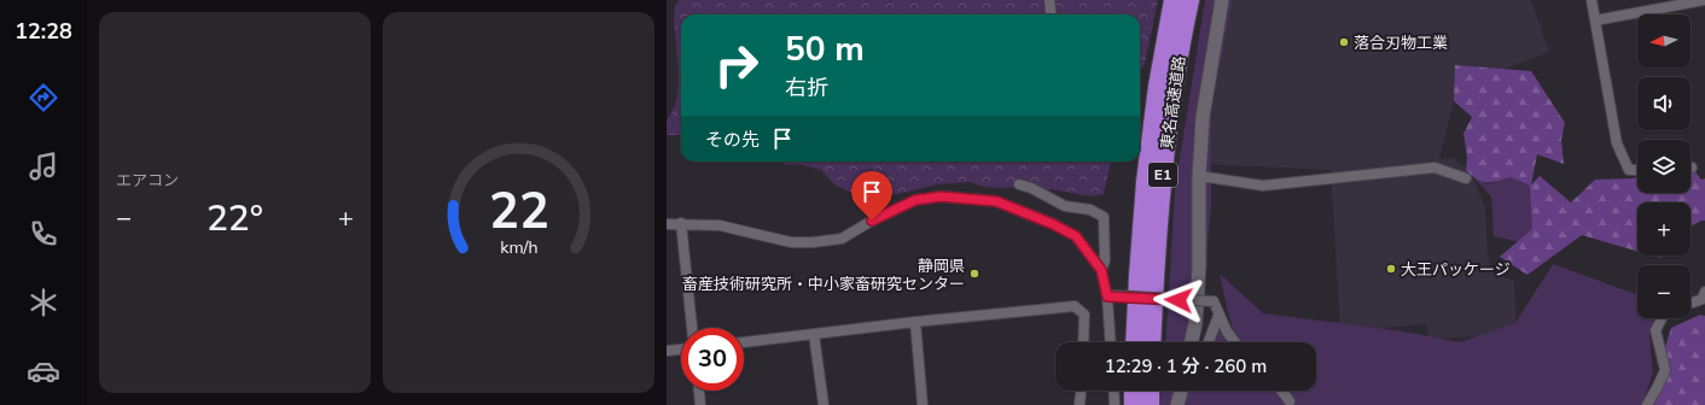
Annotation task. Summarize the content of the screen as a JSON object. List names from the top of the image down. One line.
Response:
{"streets":{"highway":["東名高速道路","E1"]},"places":["落合刃物工業","大王パッケージ","静岡県 畜産技術研究所・中小家畜研究センター"],"north":"left","page":{"tabs":"12:28","tile":"エアコン","map_buttons":["+","−"],"turn":["50 m","右折"],"then":"その先","heat":["−","22°","+"],"limit":"30","trip":"12:29 · 1 分 · 260 m","gauge":["22","km/h"]}}
